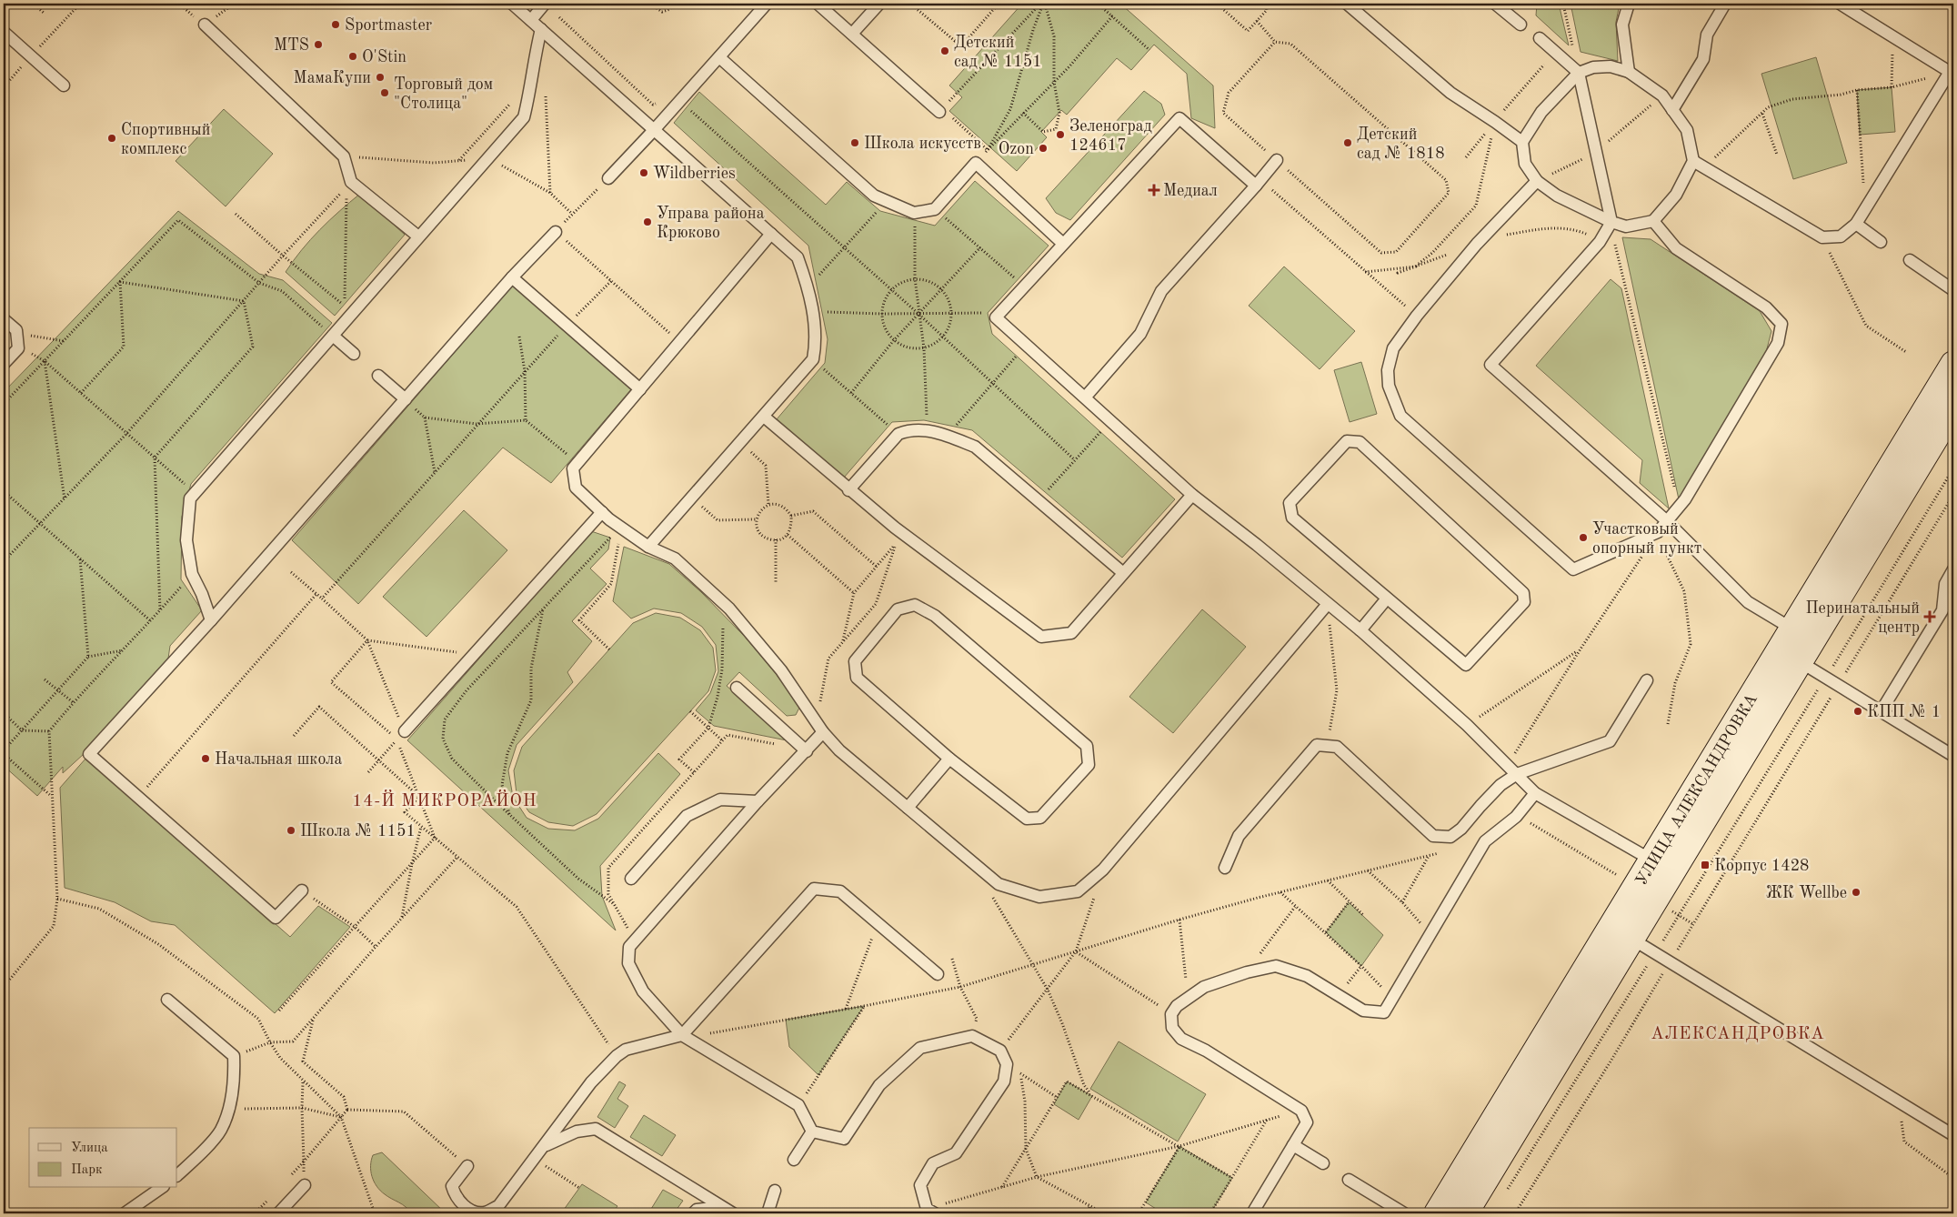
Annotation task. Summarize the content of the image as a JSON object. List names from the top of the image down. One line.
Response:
{"streets":{"main road":["УЛИЦА АЛЕКСАНДРОВКА"]},"districts":["14-Й МИКРОРАЙОН","АЛЕКСАНДРОВКА"],"places":{"other":["Sportmaster","MTS","Детский сад № 1151","O'Stin","МамаКупи","Торговый дом \"Столица\"","Зеленоград 124617","Спортивный комплекс","Школа искусств","Детский сад № 1818","Ozon","Wildberries","Управа района Крюково","Участковый опорный пункт","КПП № 1","Начальная школа","Школа № 1151","ЖК Wellbe"],"health":["Медиал","Перинатальный центр"],"transit":["Корпус 1428"]},"legend":["Улица","Парк"]}
